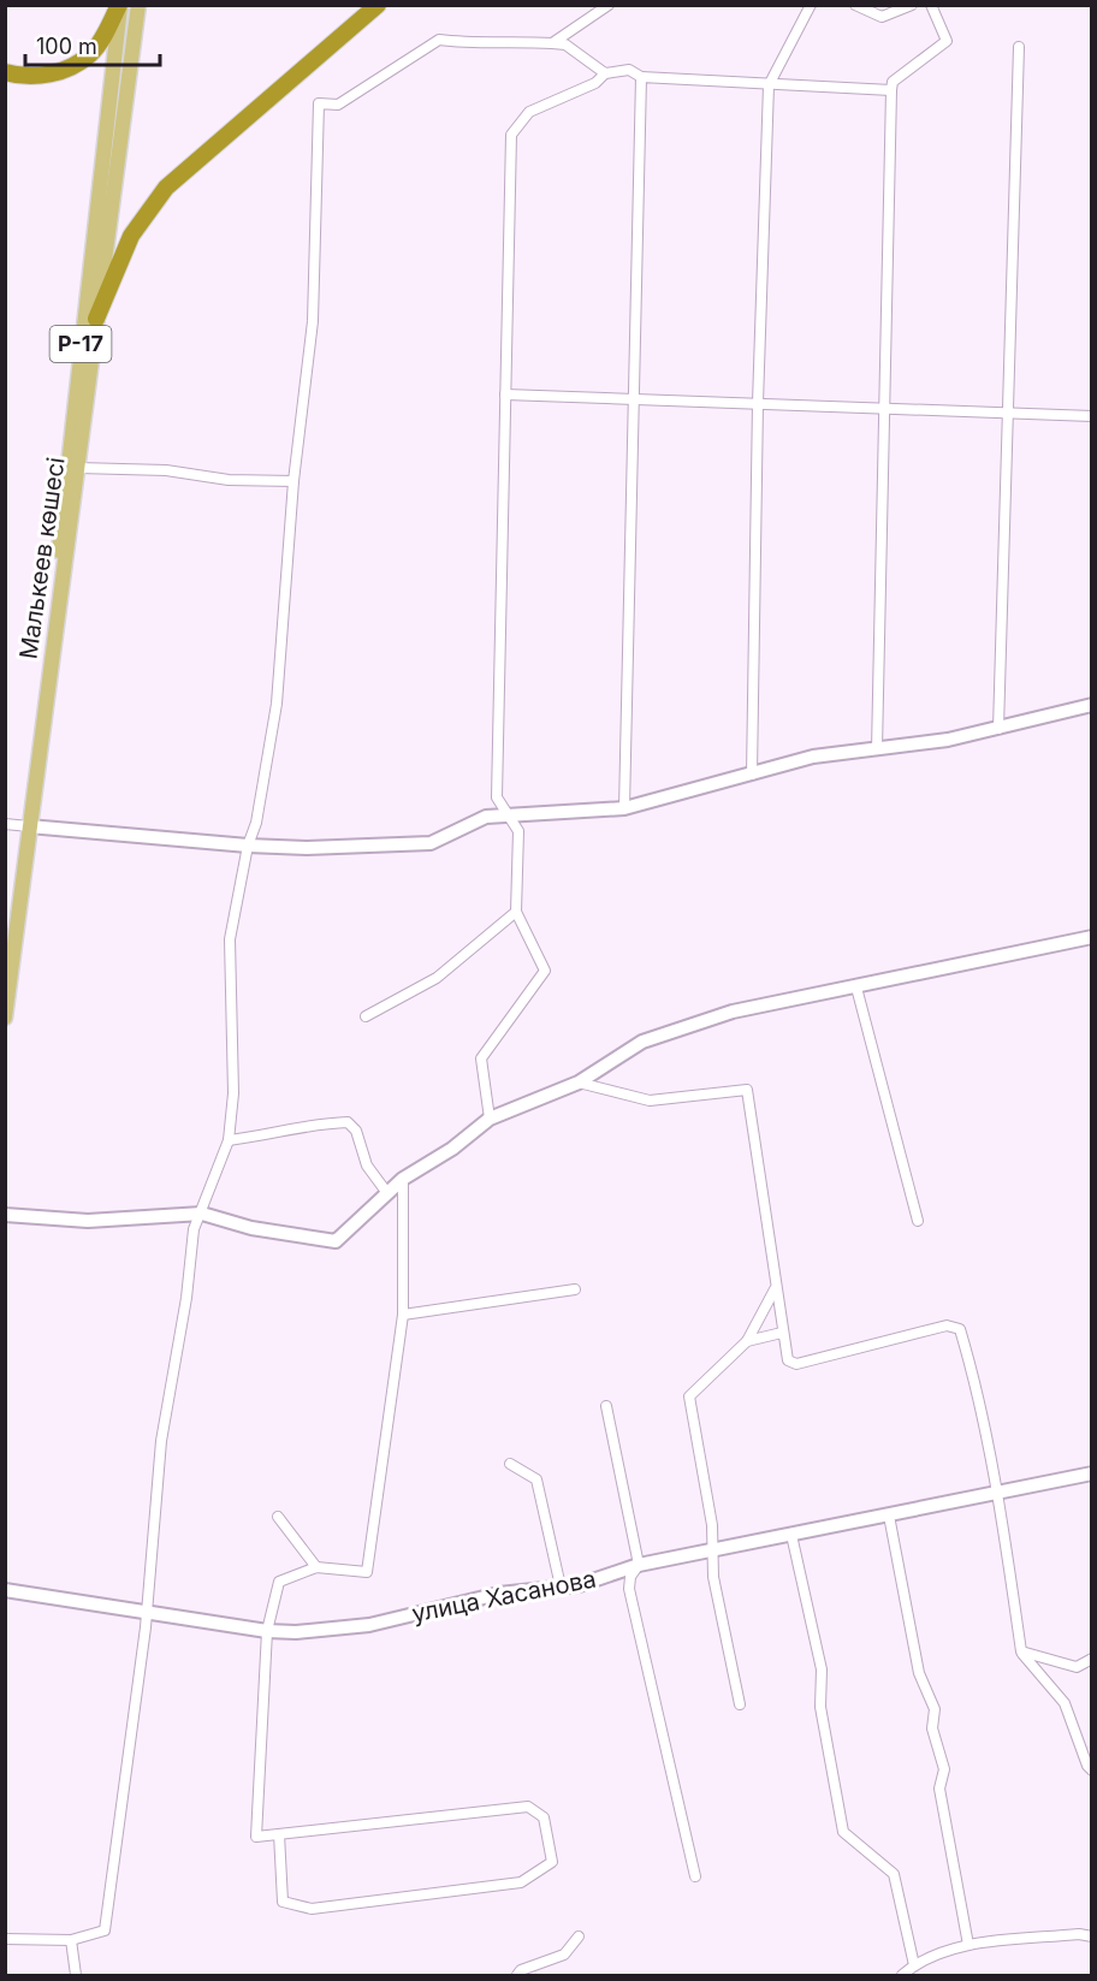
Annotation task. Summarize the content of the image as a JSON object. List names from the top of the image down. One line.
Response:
{"streets":{"main road":["P-17","Малькеев көшесі"],"street":["улица Хасанова"]},"crossings":[["P-17","Малькеев көшесі"]],"scale_bar":"100 m"}
